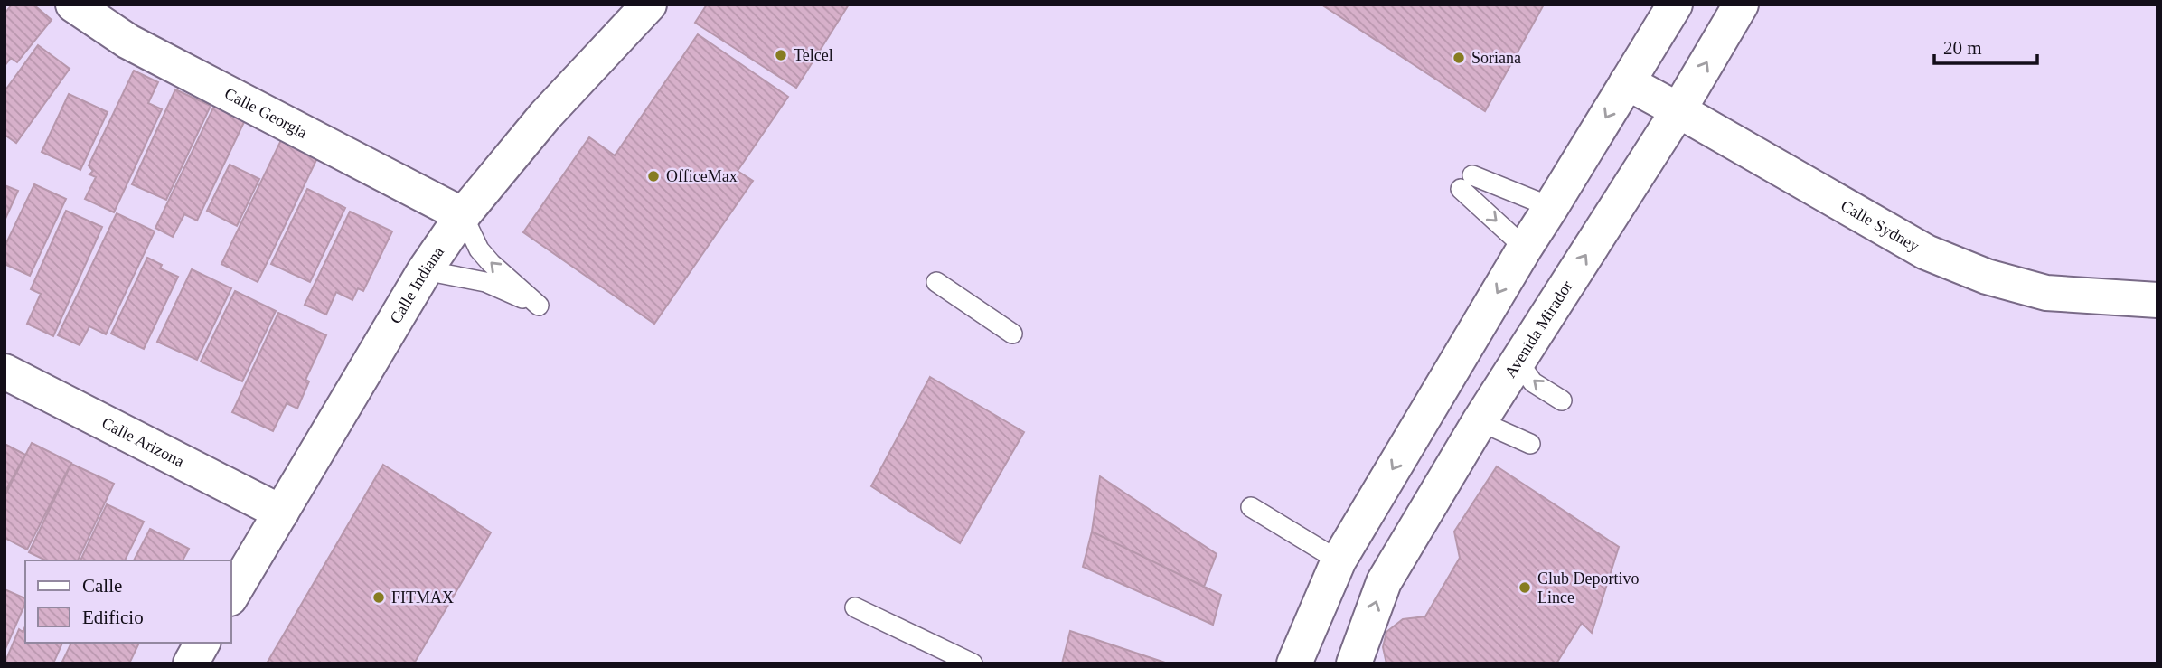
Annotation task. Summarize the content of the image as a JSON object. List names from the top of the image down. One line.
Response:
{"streets":{"street":["Calle Georgia","Calle Sydney","Calle Indiana","Avenida Mirador","Calle Arizona"]},"crossings":[["Calle Georgia","Calle Indiana"],["Calle Sydney","Avenida Mirador"],["Calle Indiana","Calle Arizona"]],"places":["Telcel","Soriana","OfficeMax","Club Deportivo Lince","FITMAX"],"legend":["Calle","Edificio"],"scale_bar":"20 m"}
